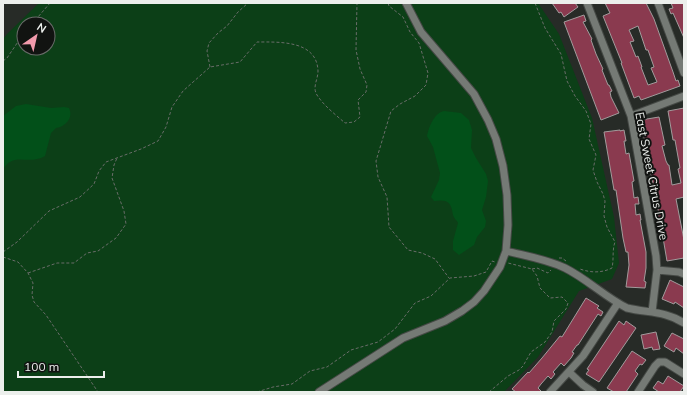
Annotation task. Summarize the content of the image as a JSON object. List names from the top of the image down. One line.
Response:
{"streets":{"street":["East Sweet Citrus Drive"]},"scale_bar":"100 m","north":"top right"}
